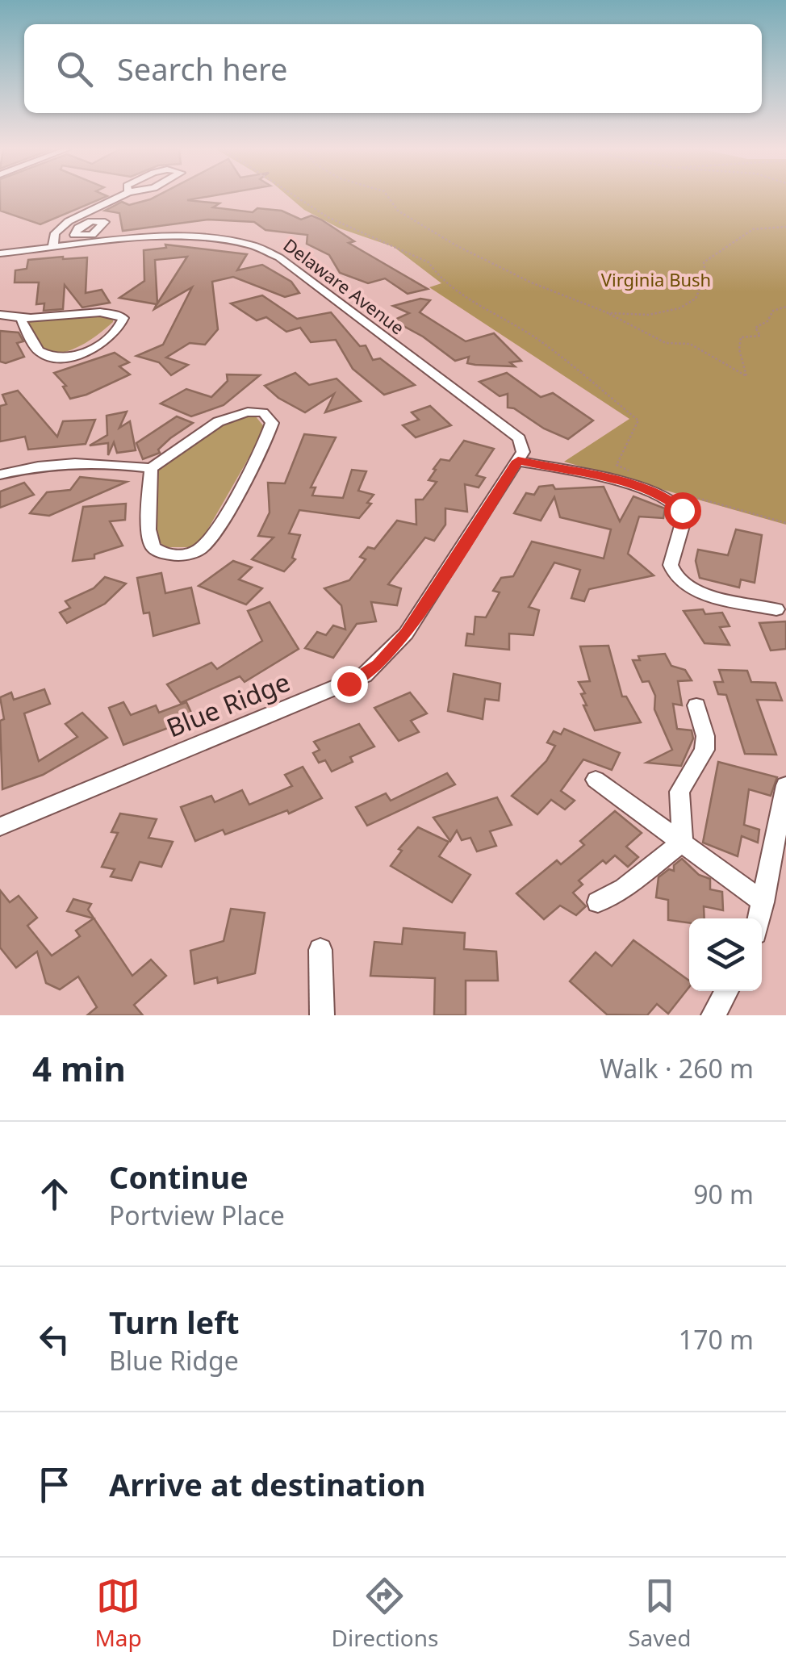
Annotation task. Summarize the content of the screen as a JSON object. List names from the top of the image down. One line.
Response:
{"streets":{"street":["Delaware Avenue","Blue Ridge"]},"crossings":[["Delaware Avenue","Blue Ridge"]],"parks":["Virginia Bush"],"page":{"search":"Search here","heading":["4 min","Walk · 260 m"],"list":[["Continue","Portview Place","90 m"],["Turn left","Blue Ridge","170 m"],"Arrive at destination"],"nav":["Map","Directions","Saved"]}}
